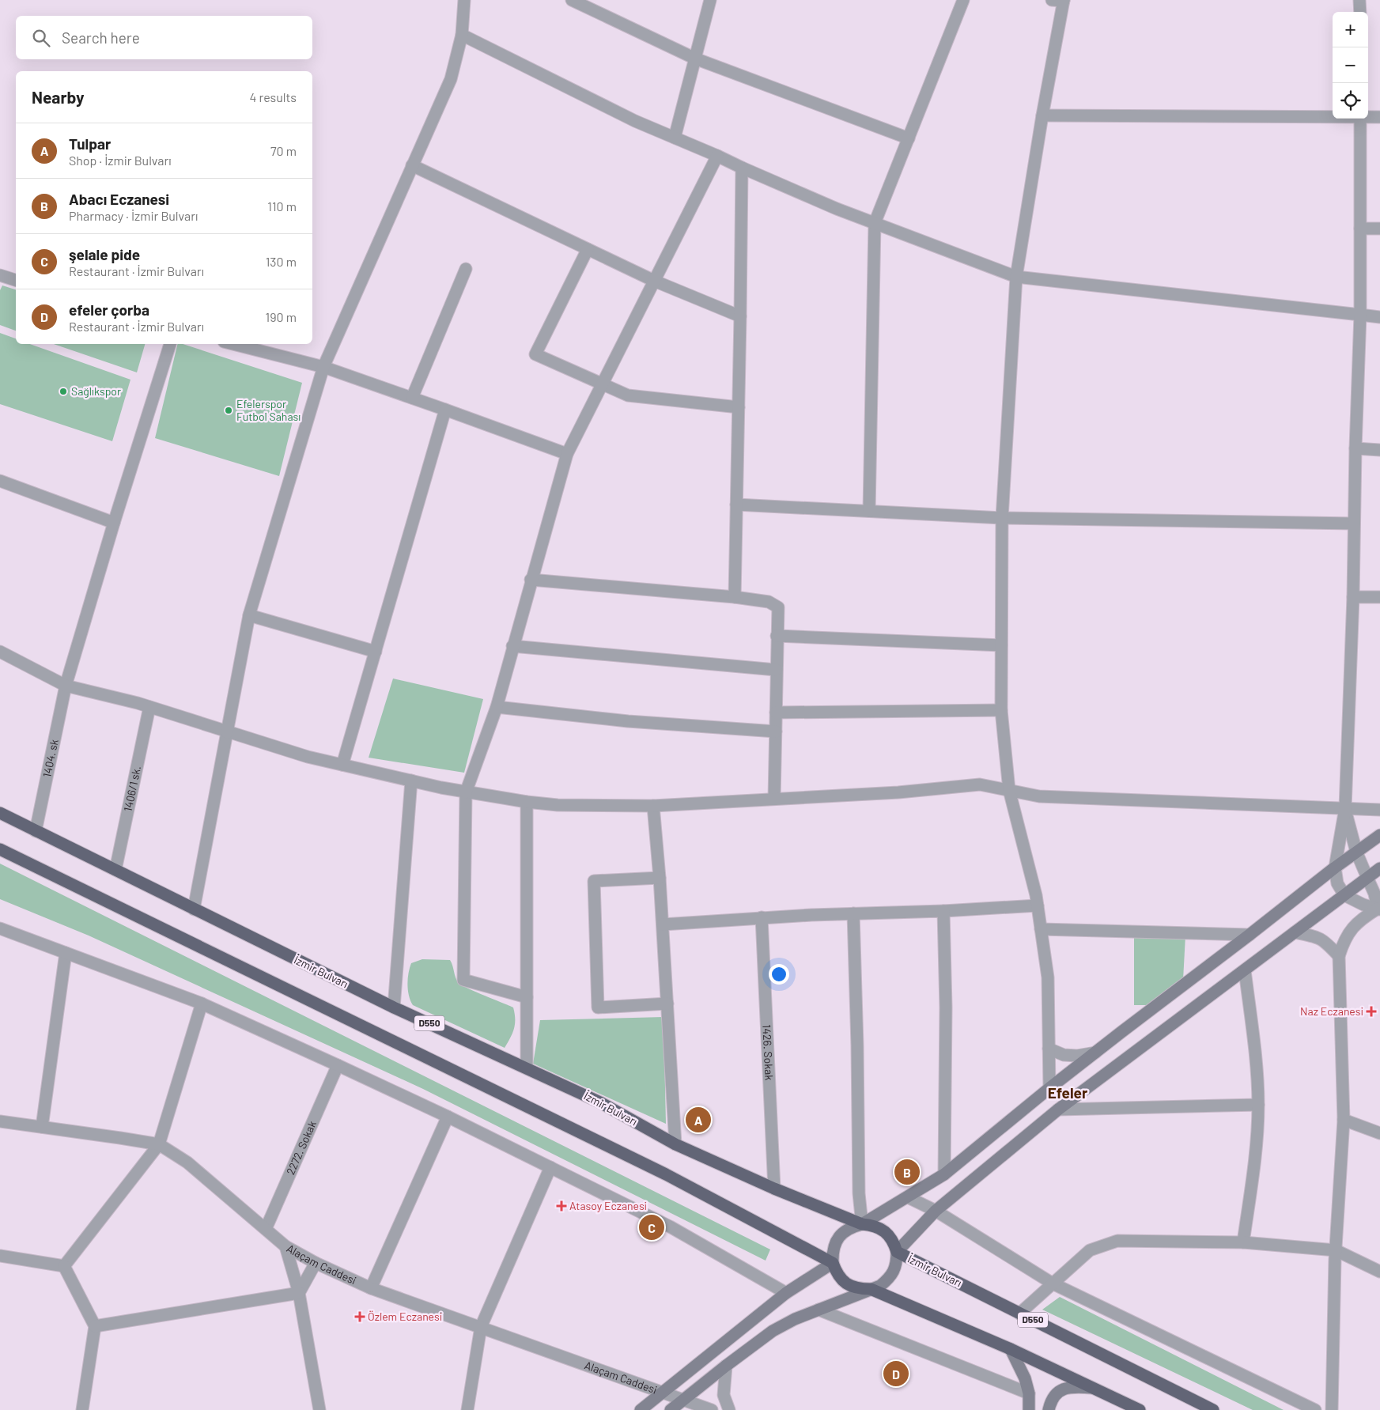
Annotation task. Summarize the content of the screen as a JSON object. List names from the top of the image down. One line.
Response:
{"streets":{"highway":["İzmir Bulvarı","D550"],"street":["1404. sk","1406/1 sk.","1426. Sokak","2272. Sokak","Alaçam Caddesi"]},"crossings":[["1404. sk","İzmir Bulvarı"],["1406/1 sk.","İzmir Bulvarı"],["İzmir Bulvarı","1426. Sokak"],["2272. Sokak","Alaçam Caddesi"]],"districts":["Efeler"],"places":{"other":["Sağlıkspor","Efelerspor Futbol Sahası"],"health":["Naz Eczanesi","Atasoy Eczanesi","Özlem Eczanesi"]},"page":{"map_buttons":["+","−"],"search":"Search here","heading":["Nearby","4 results"],"list":[{"mark":"A","name":"Tulpar","note":"Shop · İzmir Bulvarı","value":"70 m"},{"mark":"B","name":"Abacı Eczanesi","note":"Pharmacy · İzmir Bulvarı","value":"110 m"},{"mark":"C","name":"şelale pide","note":"Restaurant · İzmir Bulvarı","value":"130 m"},{"mark":"D","name":"efeler çorba","note":"Restaurant · İzmir Bulvarı","value":"190 m"}],"pins":["A","B","C","D"]}}
